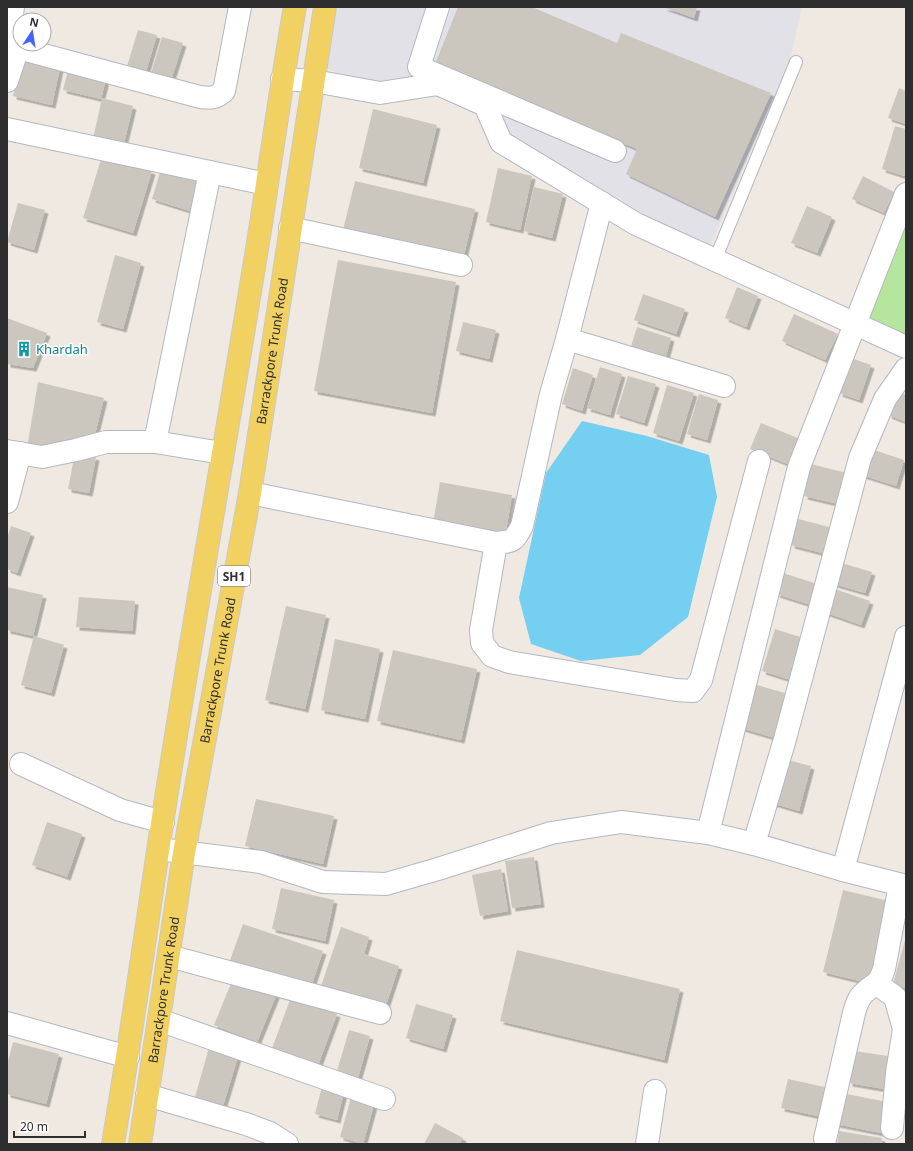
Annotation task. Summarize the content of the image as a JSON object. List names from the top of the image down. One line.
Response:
{"streets":{"main road":["Barrackpore Trunk Road","SH1"]},"places":{"building":["Khardah"]},"scale_bar":"20 m","north":"top"}
